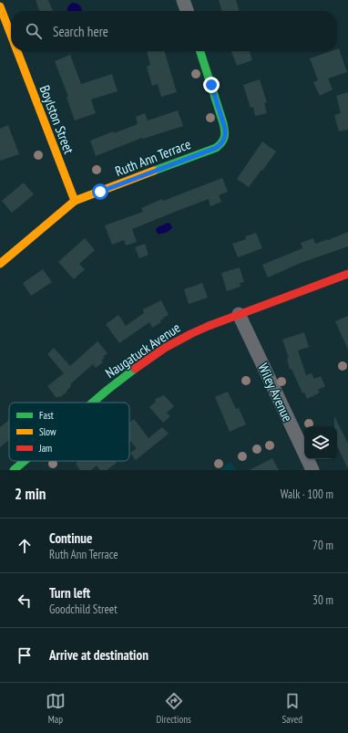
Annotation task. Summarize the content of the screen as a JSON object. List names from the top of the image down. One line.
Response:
{"streets":{"street":["Boylston Street","Ruth Ann Terrace","Naugatuck Avenue","Wiley Avenue"]},"crossings":[["Boylston Street","Ruth Ann Terrace"],["Naugatuck Avenue","Wiley Avenue"]],"legend":["Fast","Slow","Jam"],"page":{"search":"Search here","heading":["2 min","Walk · 100 m"],"list":[["Continue","Ruth Ann Terrace","70 m"],["Turn left","Goodchild Street","30 m"],"Arrive at destination"],"nav":["Map","Directions","Saved"]}}
